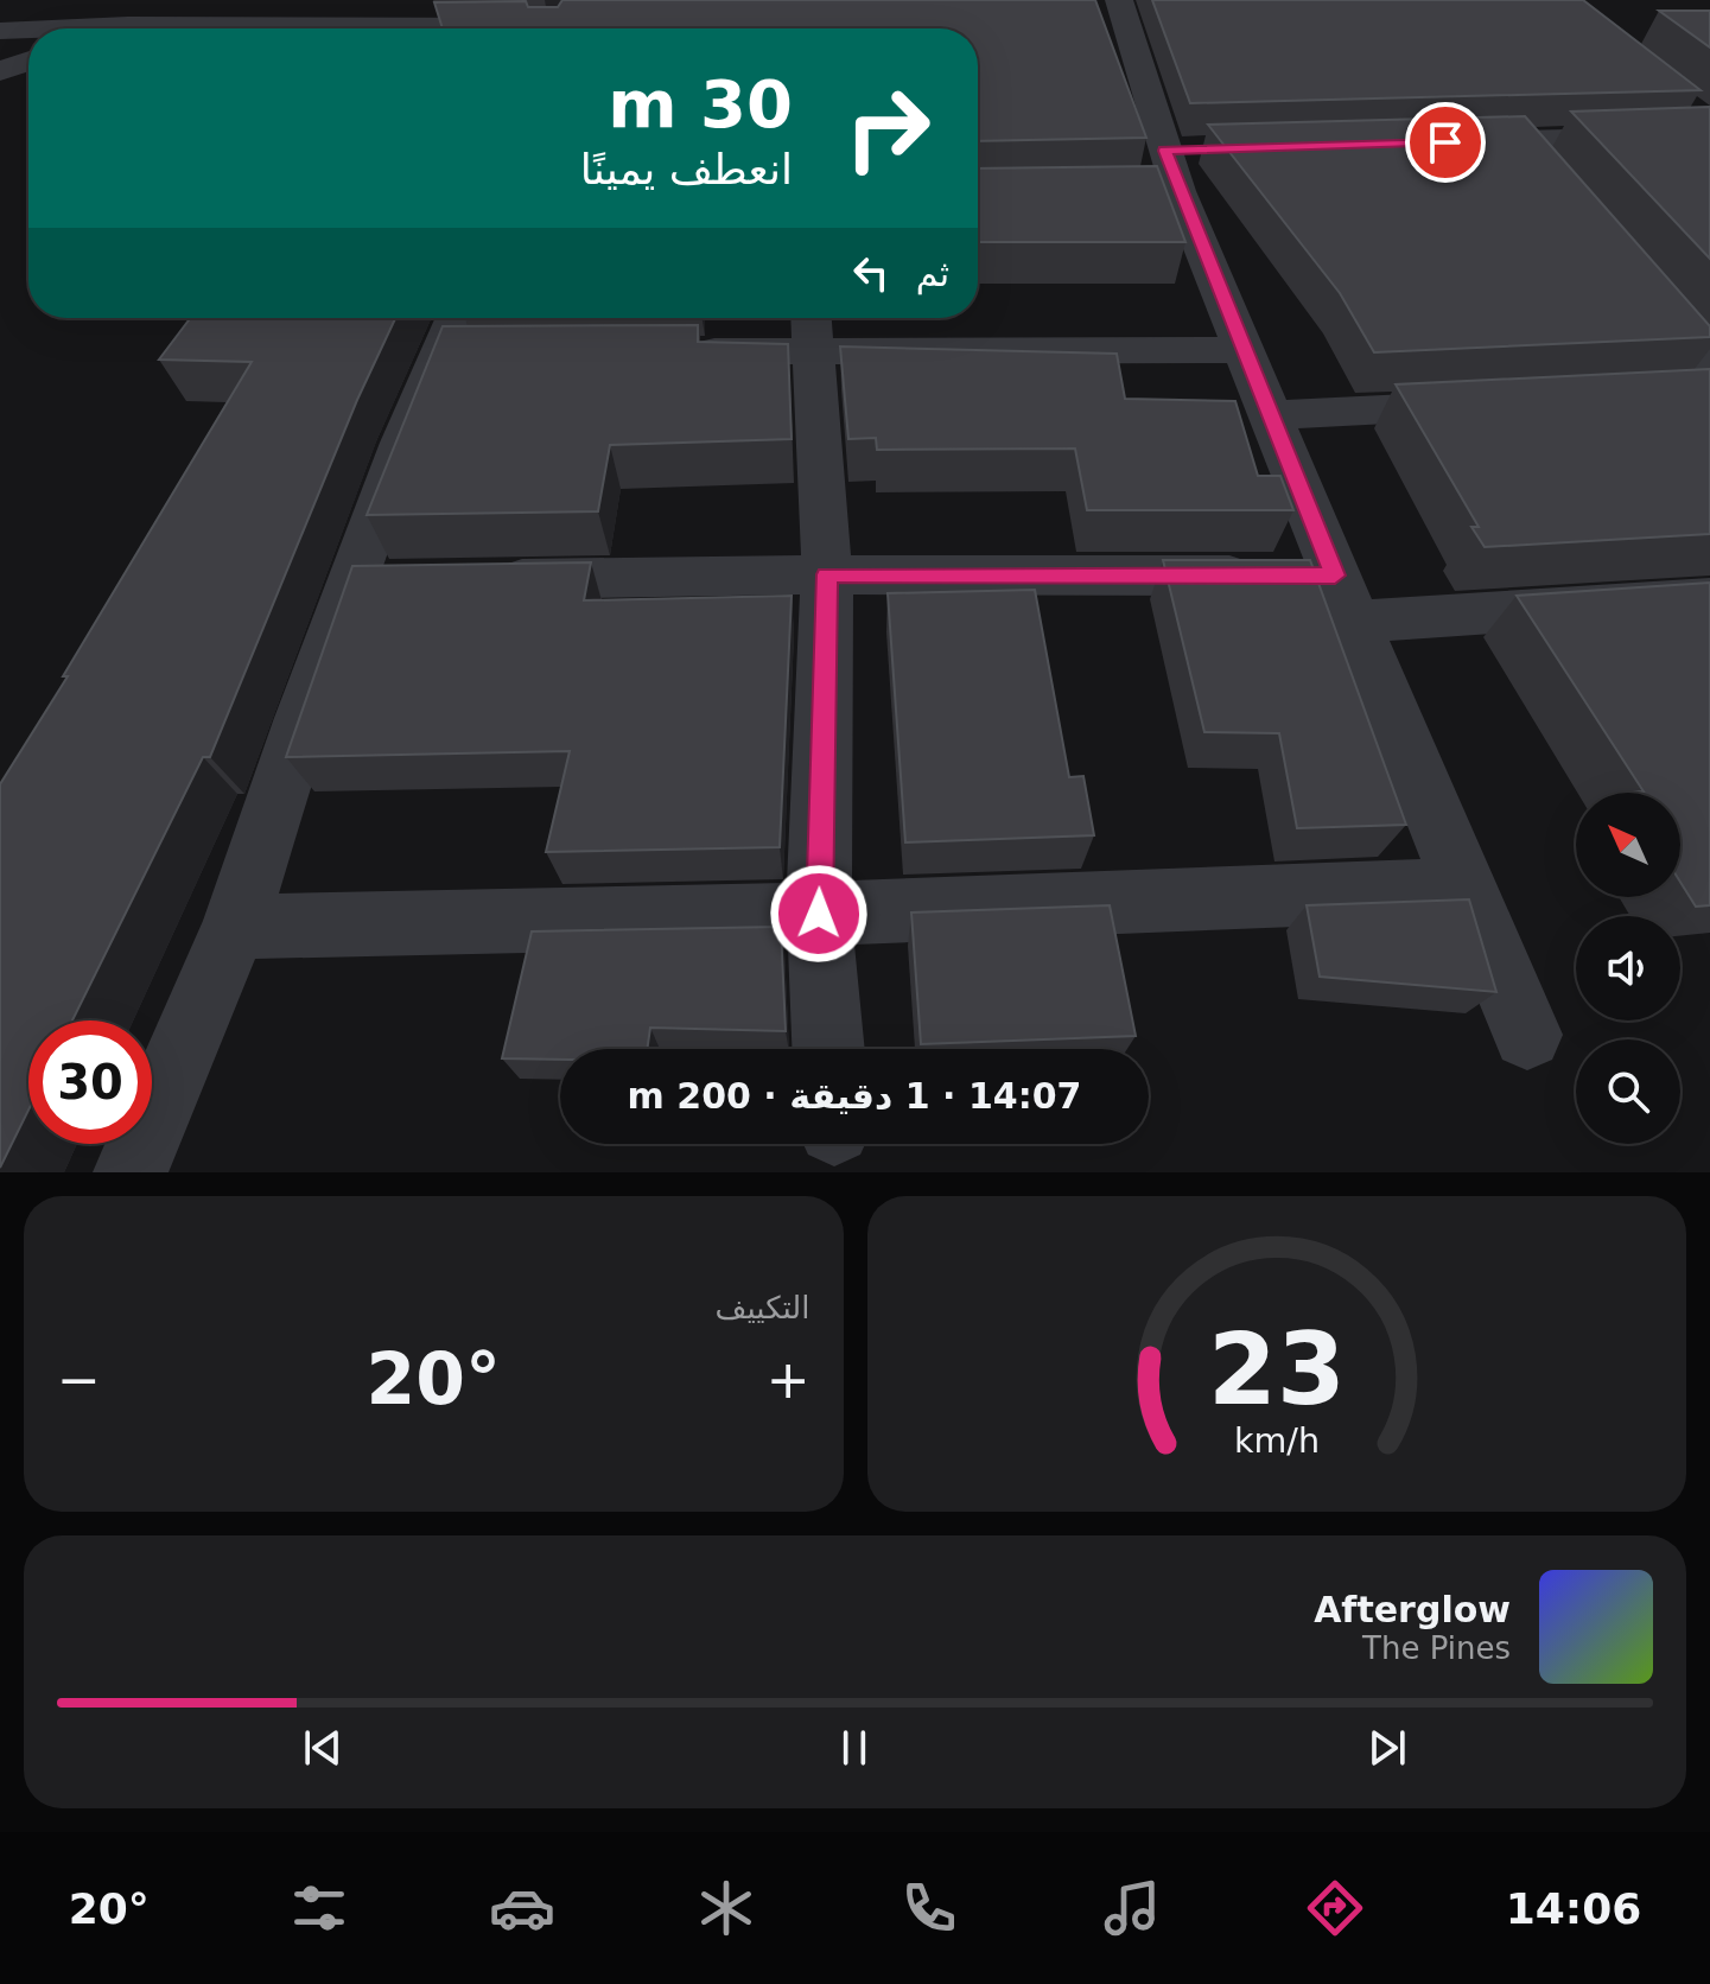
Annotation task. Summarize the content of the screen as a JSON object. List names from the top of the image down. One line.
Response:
{"north":"top left","page":{"turn":["30 m","انعطف يمينًا"],"then":"ثم","limit":"30","trip":"14:07 · 1 دقيقة · 200 m","tile":"التكييف","heat":["−","20°","+"],"song":["Afterglow","The Pines"],"tabs":["14:06","20°"],"gauge":["23","km/h"]}}
